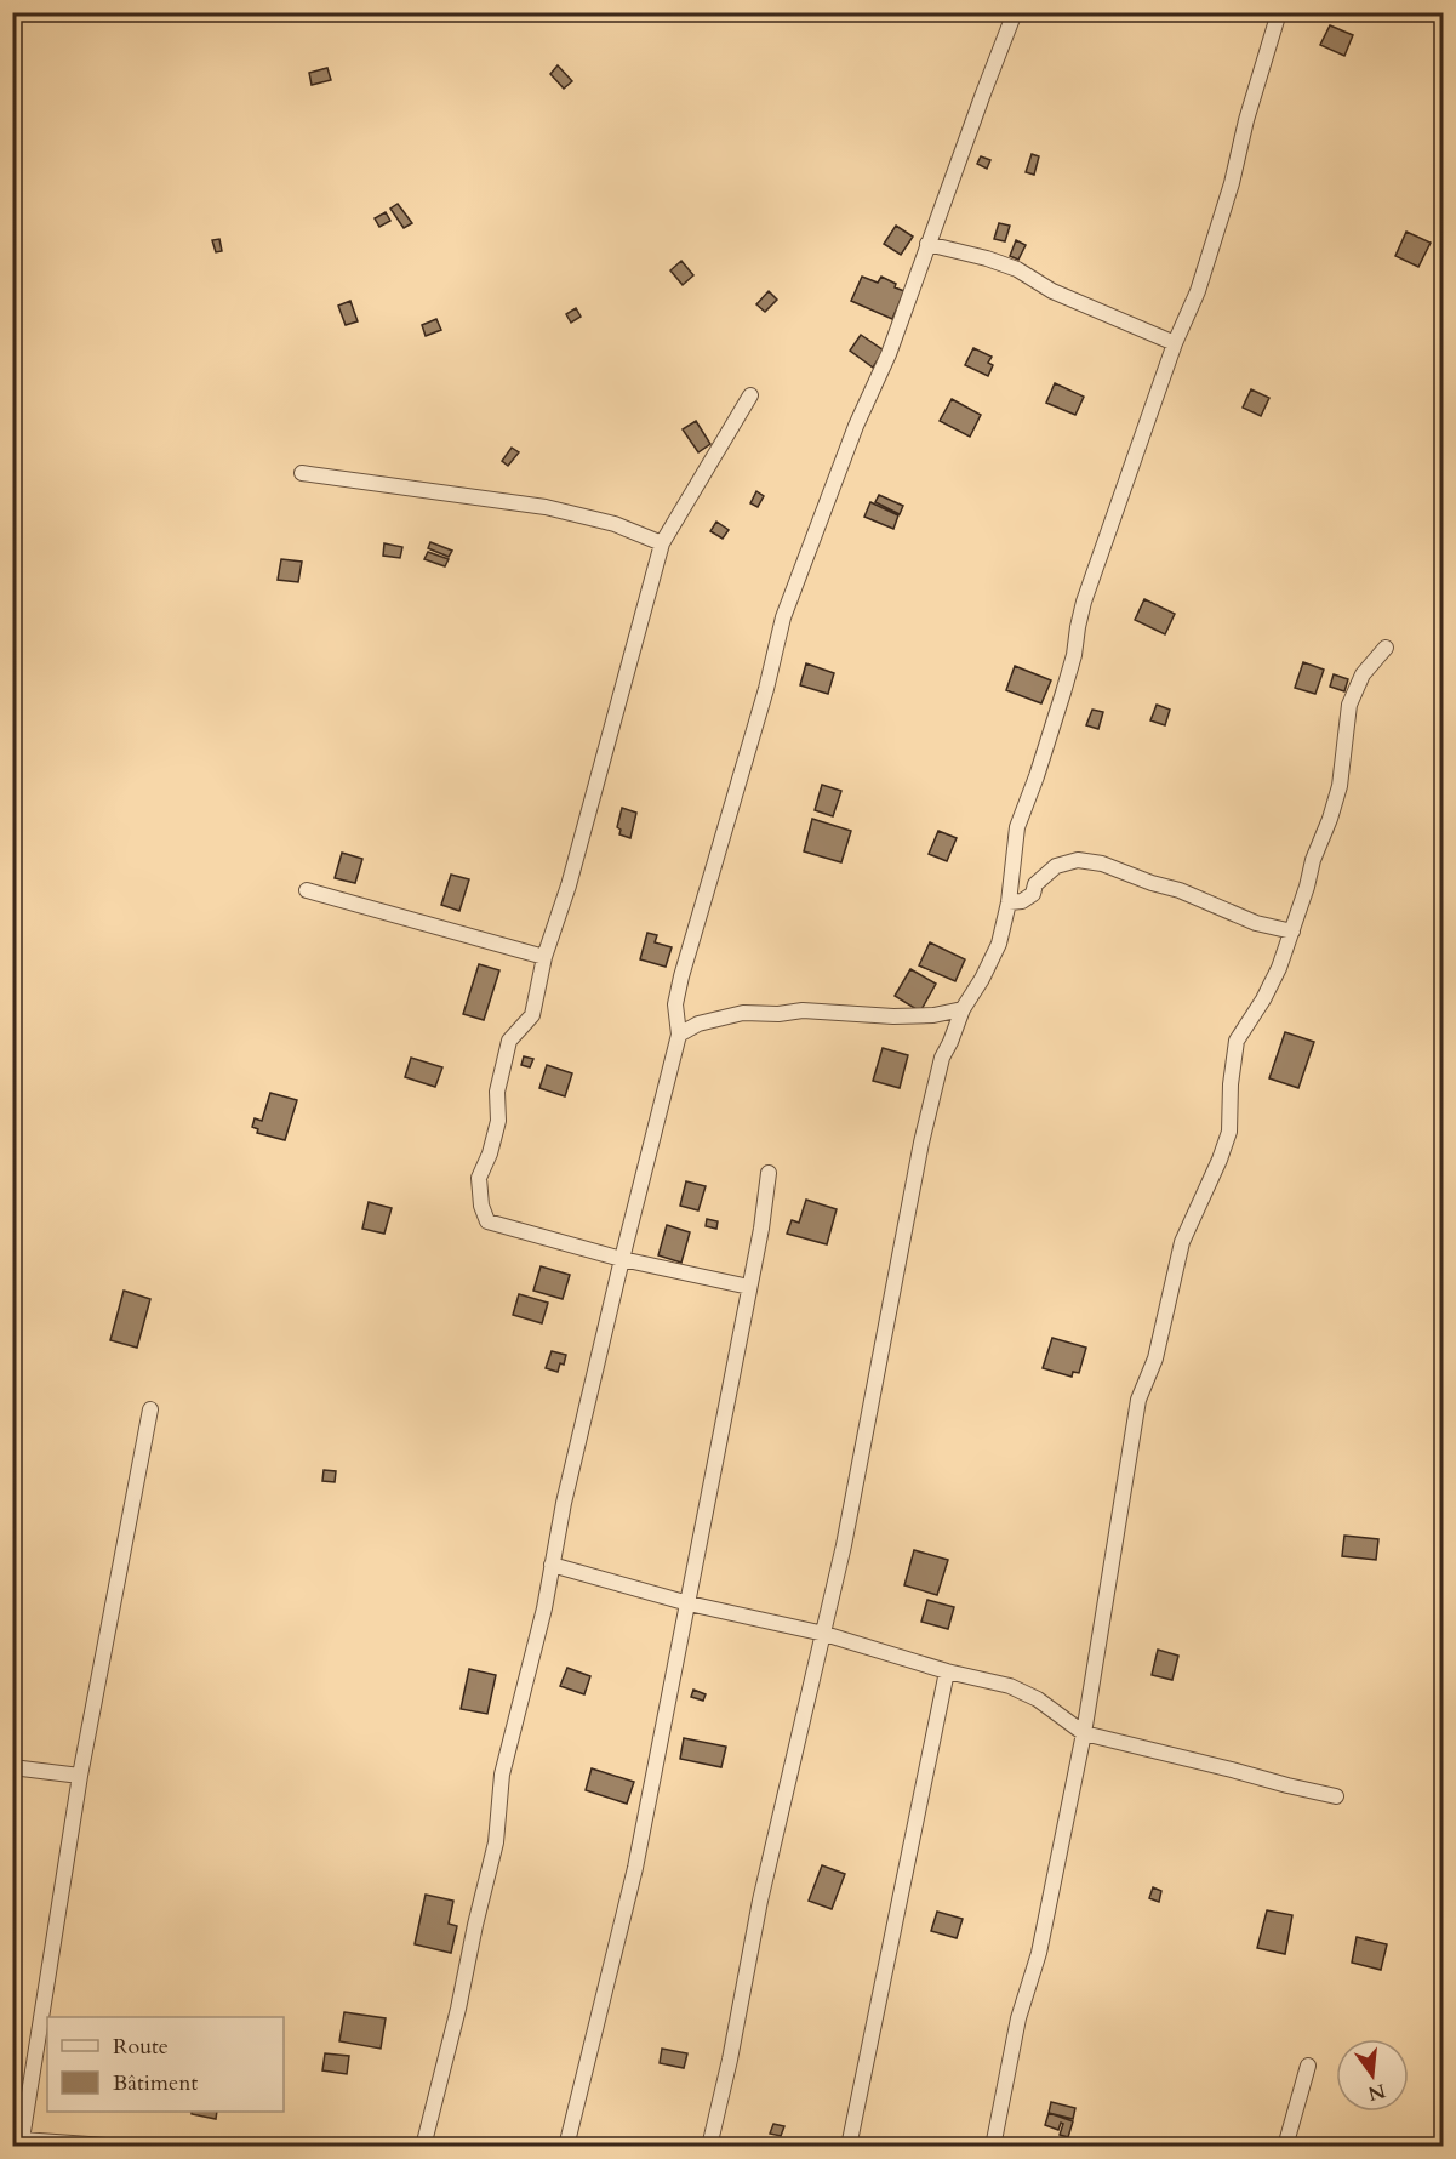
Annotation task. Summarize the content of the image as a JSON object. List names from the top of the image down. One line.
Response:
{"legend":["Route","Bâtiment"],"north":"bottom"}
